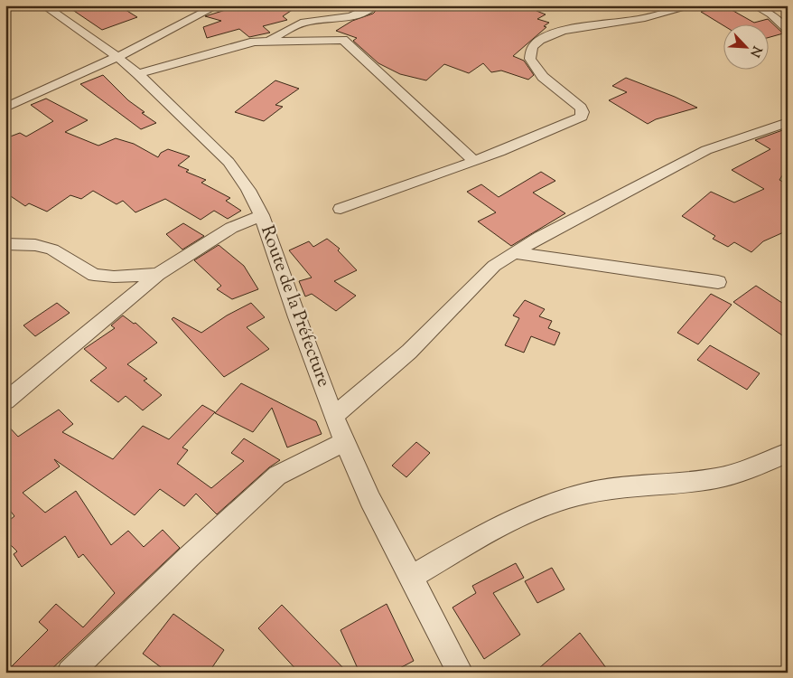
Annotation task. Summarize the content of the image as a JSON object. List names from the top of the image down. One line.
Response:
{"streets":{"street":["Route de la Préfecture"]},"north":"bottom right"}
